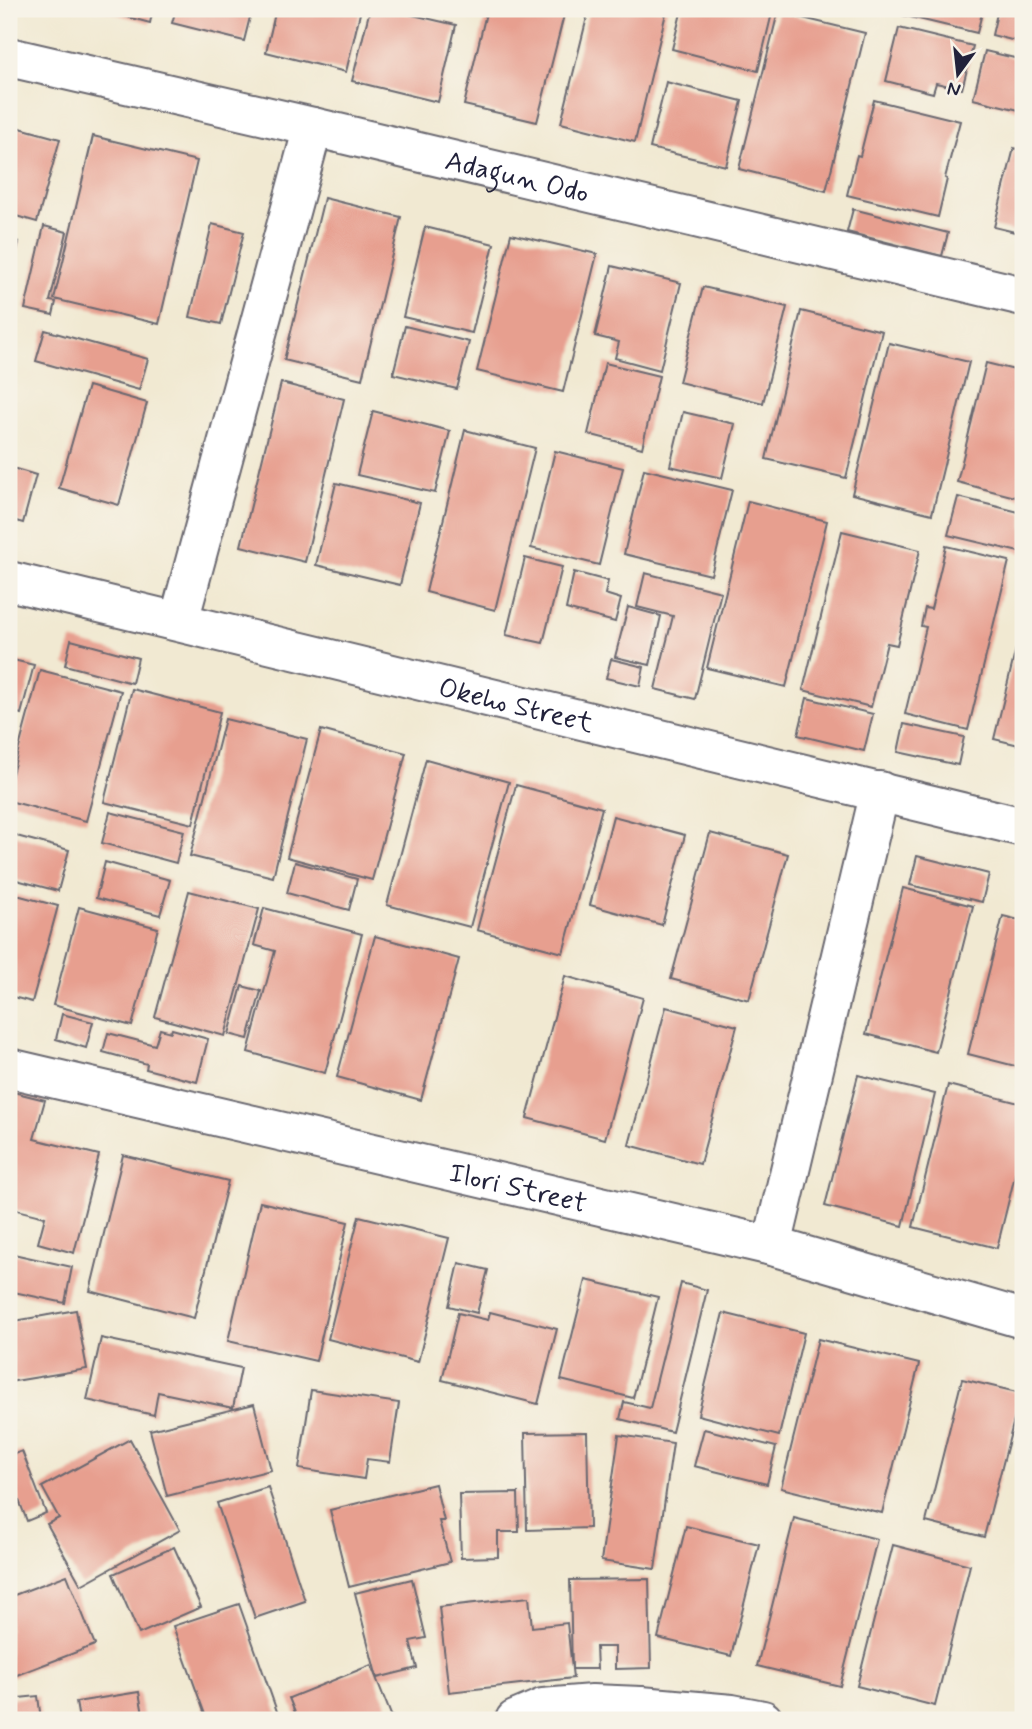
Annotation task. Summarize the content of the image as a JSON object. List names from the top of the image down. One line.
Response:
{"streets":{"street":["Adagun Odo","Okeho Street","Ilori Street"]},"north":"bottom"}
